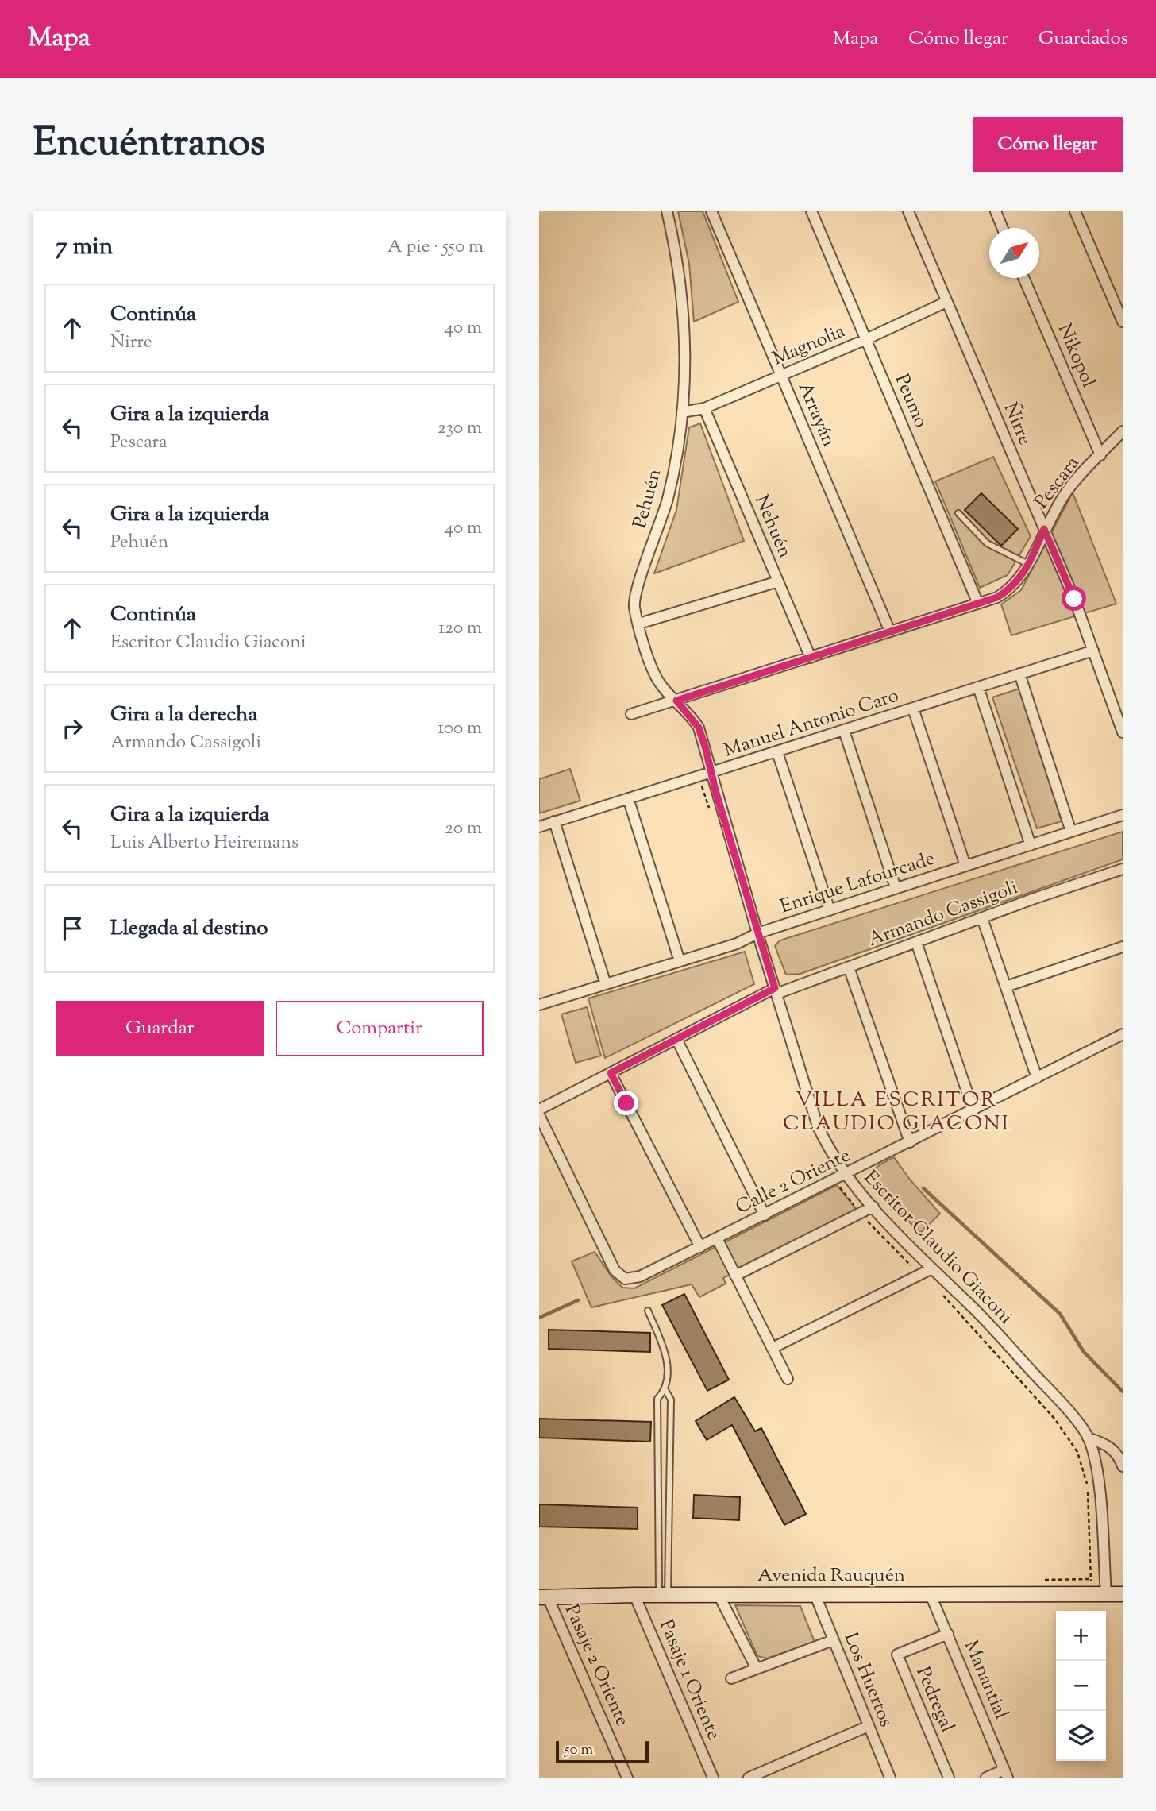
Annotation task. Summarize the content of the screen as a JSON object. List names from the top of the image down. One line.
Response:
{"streets":{"main road":["Avenida Rauquén"],"street":["Magnolia","Nikopol","Peumo","Arrayán","Ñirre","Pescara","Pehuén","Nehuén","Manuel Antonio Caro","Enrique Lafourcade","Armando Cassigoli","Calle 2 Oriente","Escritor Claudio Giaconi","Pasaje 2 Oriente","Pasaje 1 Oriente","Los Huertos","Manantial","Pedregal"]},"crossings":[["Magnolia","Peumo"],["Magnolia","Arrayán"],["Magnolia","Ñirre"],["Magnolia","Pehuén"],["Magnolia","Nehuén"],["Nikopol","Pescara"],["Peumo","Pescara"],["Arrayán","Pescara"],["Ñirre","Pescara"],["Ñirre","Manuel Antonio Caro"],["Pescara","Pehuén"],["Pescara","Nehuén"],["Pehuén","Manuel Antonio Caro"],["Pehuén","Escritor Claudio Giaconi"],["Manuel Antonio Caro","Escritor Claudio Giaconi"],["Enrique Lafourcade","Escritor Claudio Giaconi"],["Armando Cassigoli","Escritor Claudio Giaconi"],["Calle 2 Oriente","Escritor Claudio Giaconi"],["Escritor Claudio Giaconi","Avenida Rauquén"],["Avenida Rauquén","Pasaje 2 Oriente"],["Avenida Rauquén","Pasaje 1 Oriente"],["Avenida Rauquén","Los Huertos"],["Avenida Rauquén","Manantial"],["Manantial","Pedregal"]],"districts":["VILLA ESCRITOR CLAUDIO GIACONI"],"scale_bar":"50 m","north":"top right","page":{"header":"Mapa","nav":["Mapa","Cómo llegar","Guardados"],"title":"Encuéntranos","buttons":["Cómo llegar",["Guardar","Compartir"]],"heading":["7 min","A pie · 550 m"],"list":[["Continúa","Ñirre","40 m"],["Gira a la izquierda","Pescara","230 m"],["Gira a la izquierda","Pehuén","40 m"],["Continúa","Escritor Claudio Giaconi","120 m"],["Gira a la derecha","Armando Cassigoli","100 m"],["Gira a la izquierda","Luis Alberto Heiremans","20 m"],"Llegada al destino"],"map_buttons":["+","−"],"scale":"50 m"}}
